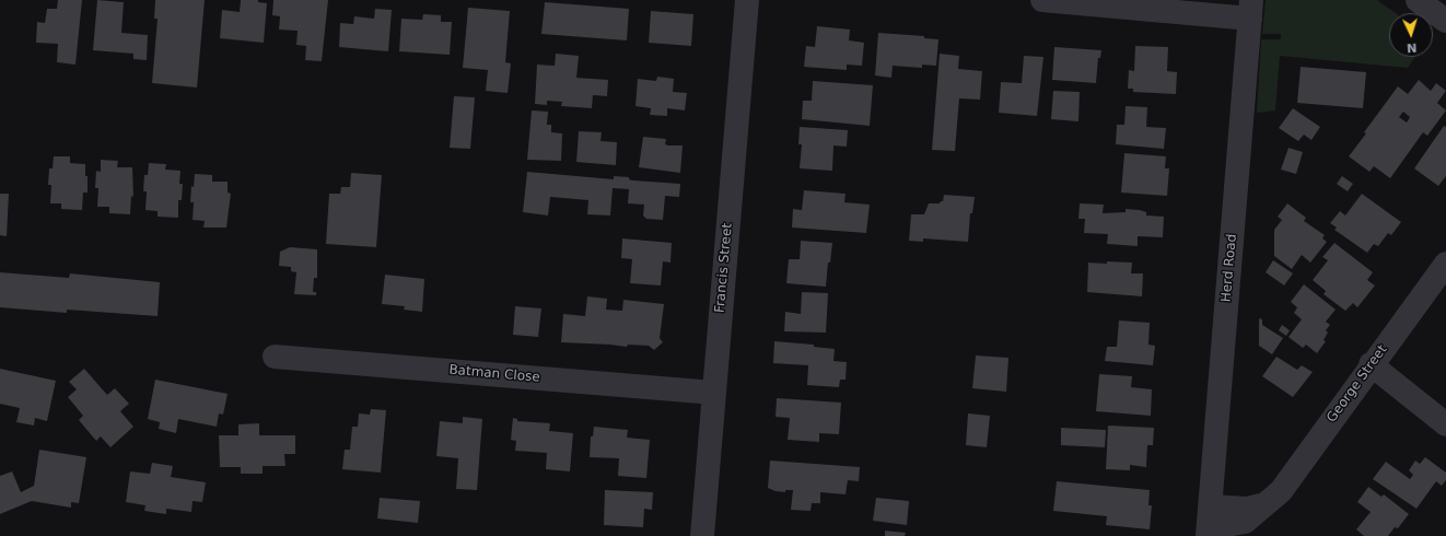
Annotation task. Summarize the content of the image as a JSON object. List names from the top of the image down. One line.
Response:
{"streets":{"street":["Francis Street","Herd Road","Batman Close","George Street"]},"crossings":[["Francis Street","Batman Close"],["Herd Road","George Street"]],"north":"bottom"}
